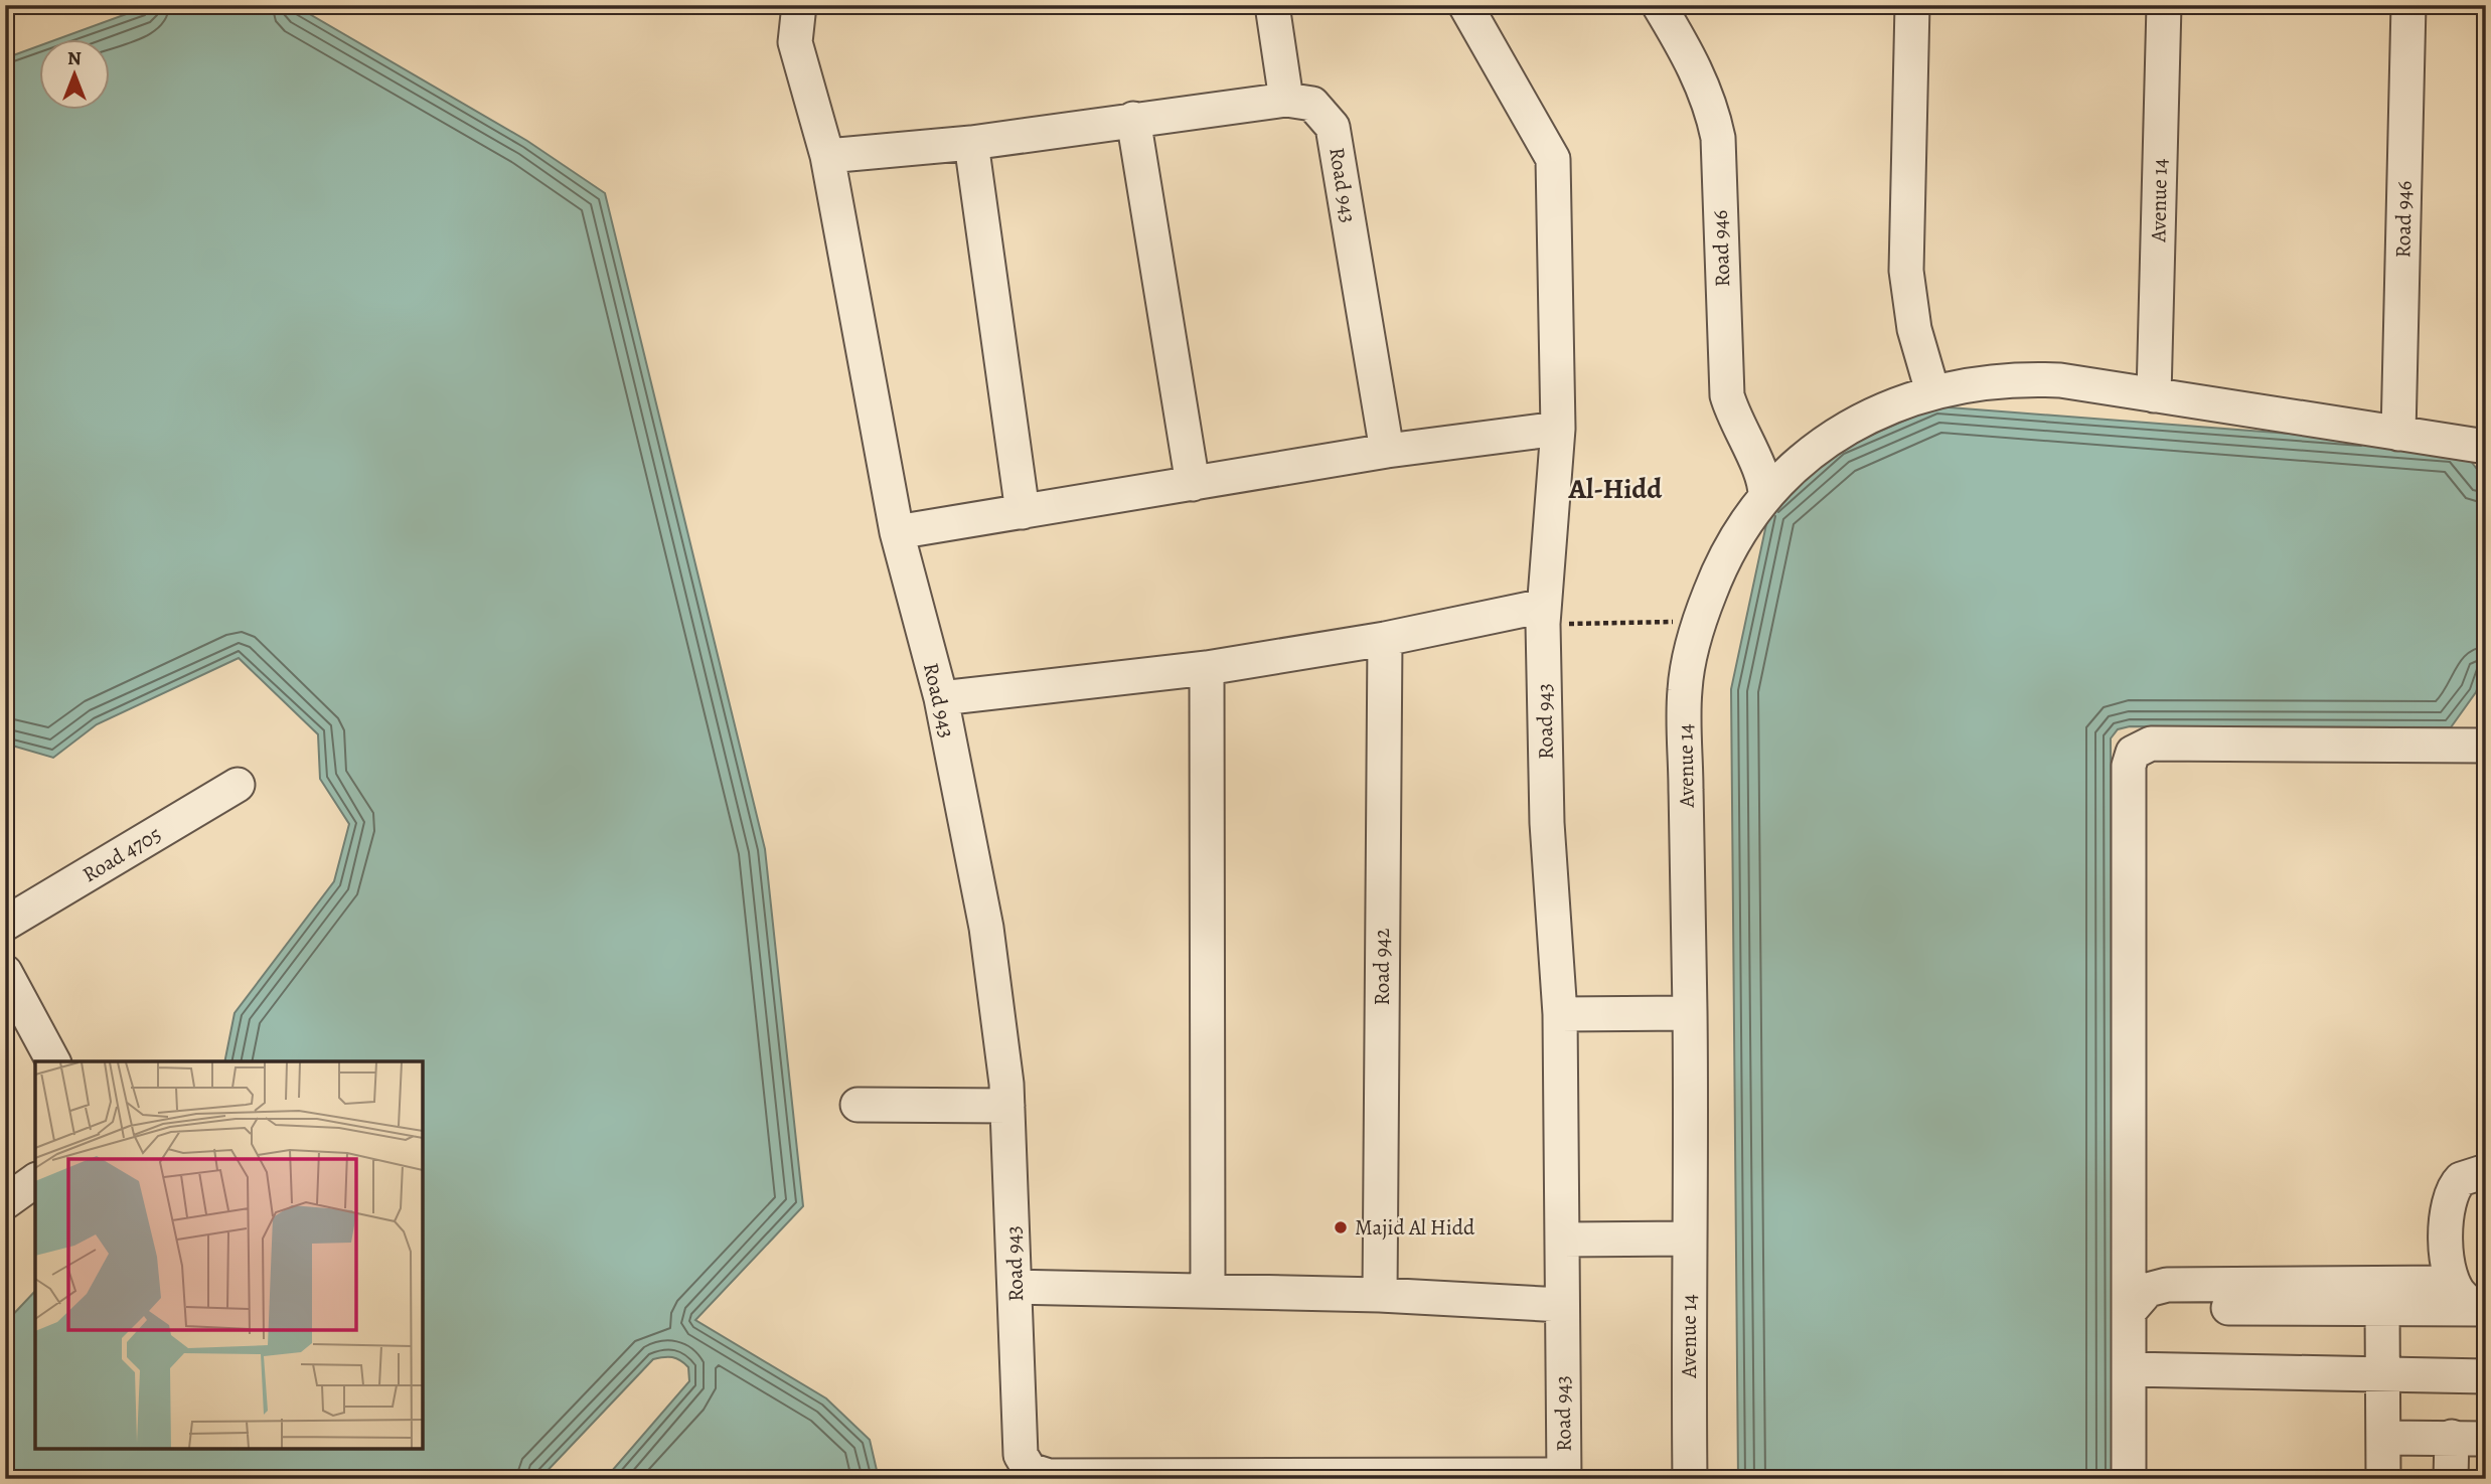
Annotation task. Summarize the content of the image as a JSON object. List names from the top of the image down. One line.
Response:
{"streets":{"street":["Road 943","Avenue 14","Road 946","Road 4705","Road 942"]},"crossings":[["Avenue 14","Road 946"]],"districts":["Al-Hidd"],"places":["Majid Al Hidd"],"north":"top"}
